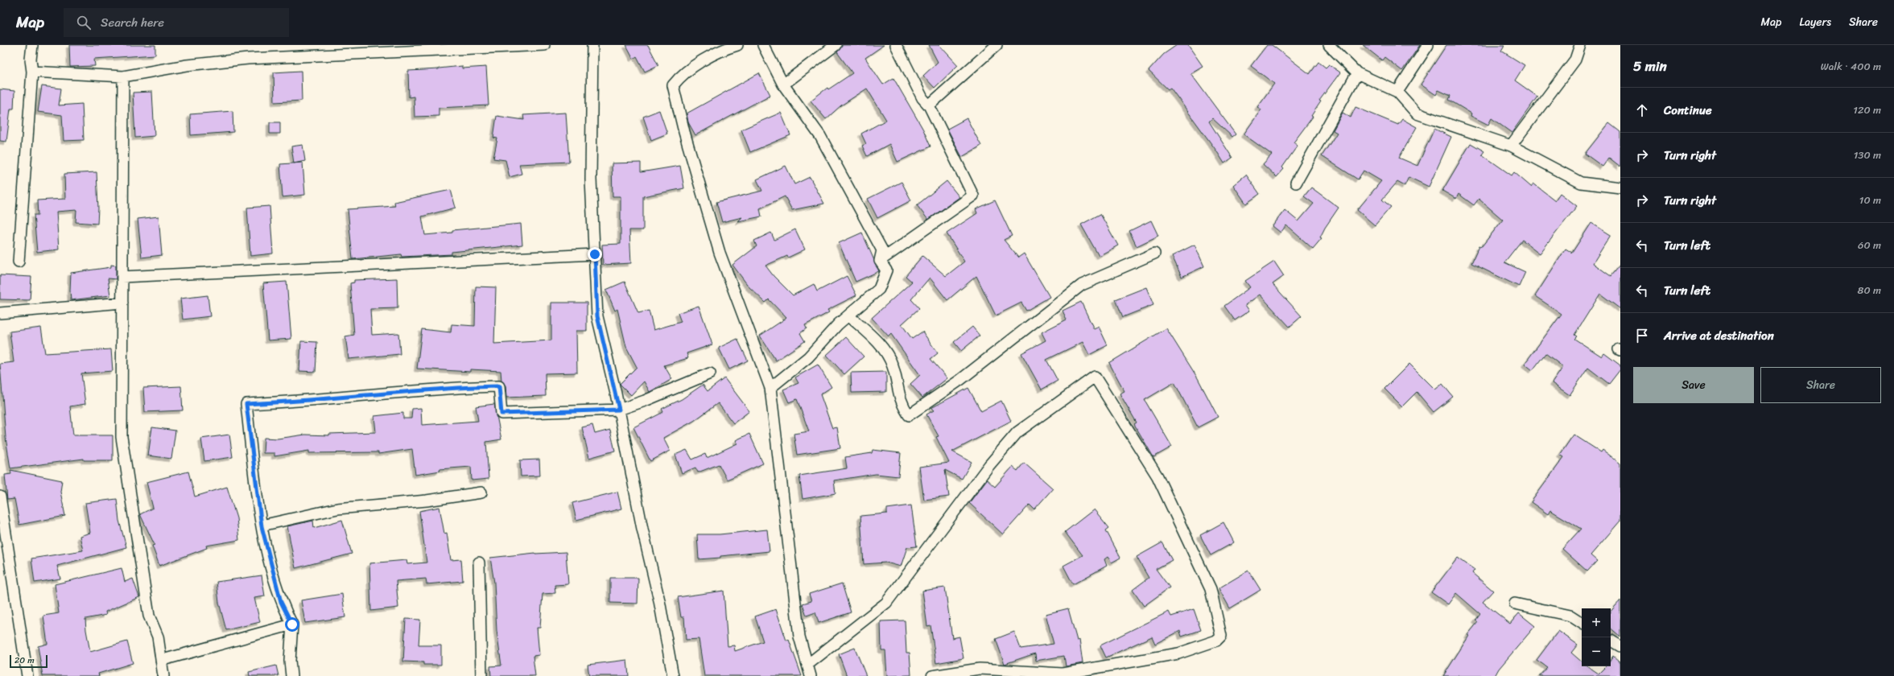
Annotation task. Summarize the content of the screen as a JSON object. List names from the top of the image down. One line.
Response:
{"scale_bar":"20 m","page":{"header":"Map","search":"Search here","nav":["Map","Layers","Share"],"heading":["5 min","Walk · 400 m"],"list":[["Continue","120 m"],["Turn right","130 m"],["Turn right","10 m"],["Turn left","60 m"],["Turn left","80 m"],"Arrive at destination"],"buttons":["Save","Share"],"map_buttons":["+","−"],"scale":"20 m"}}
